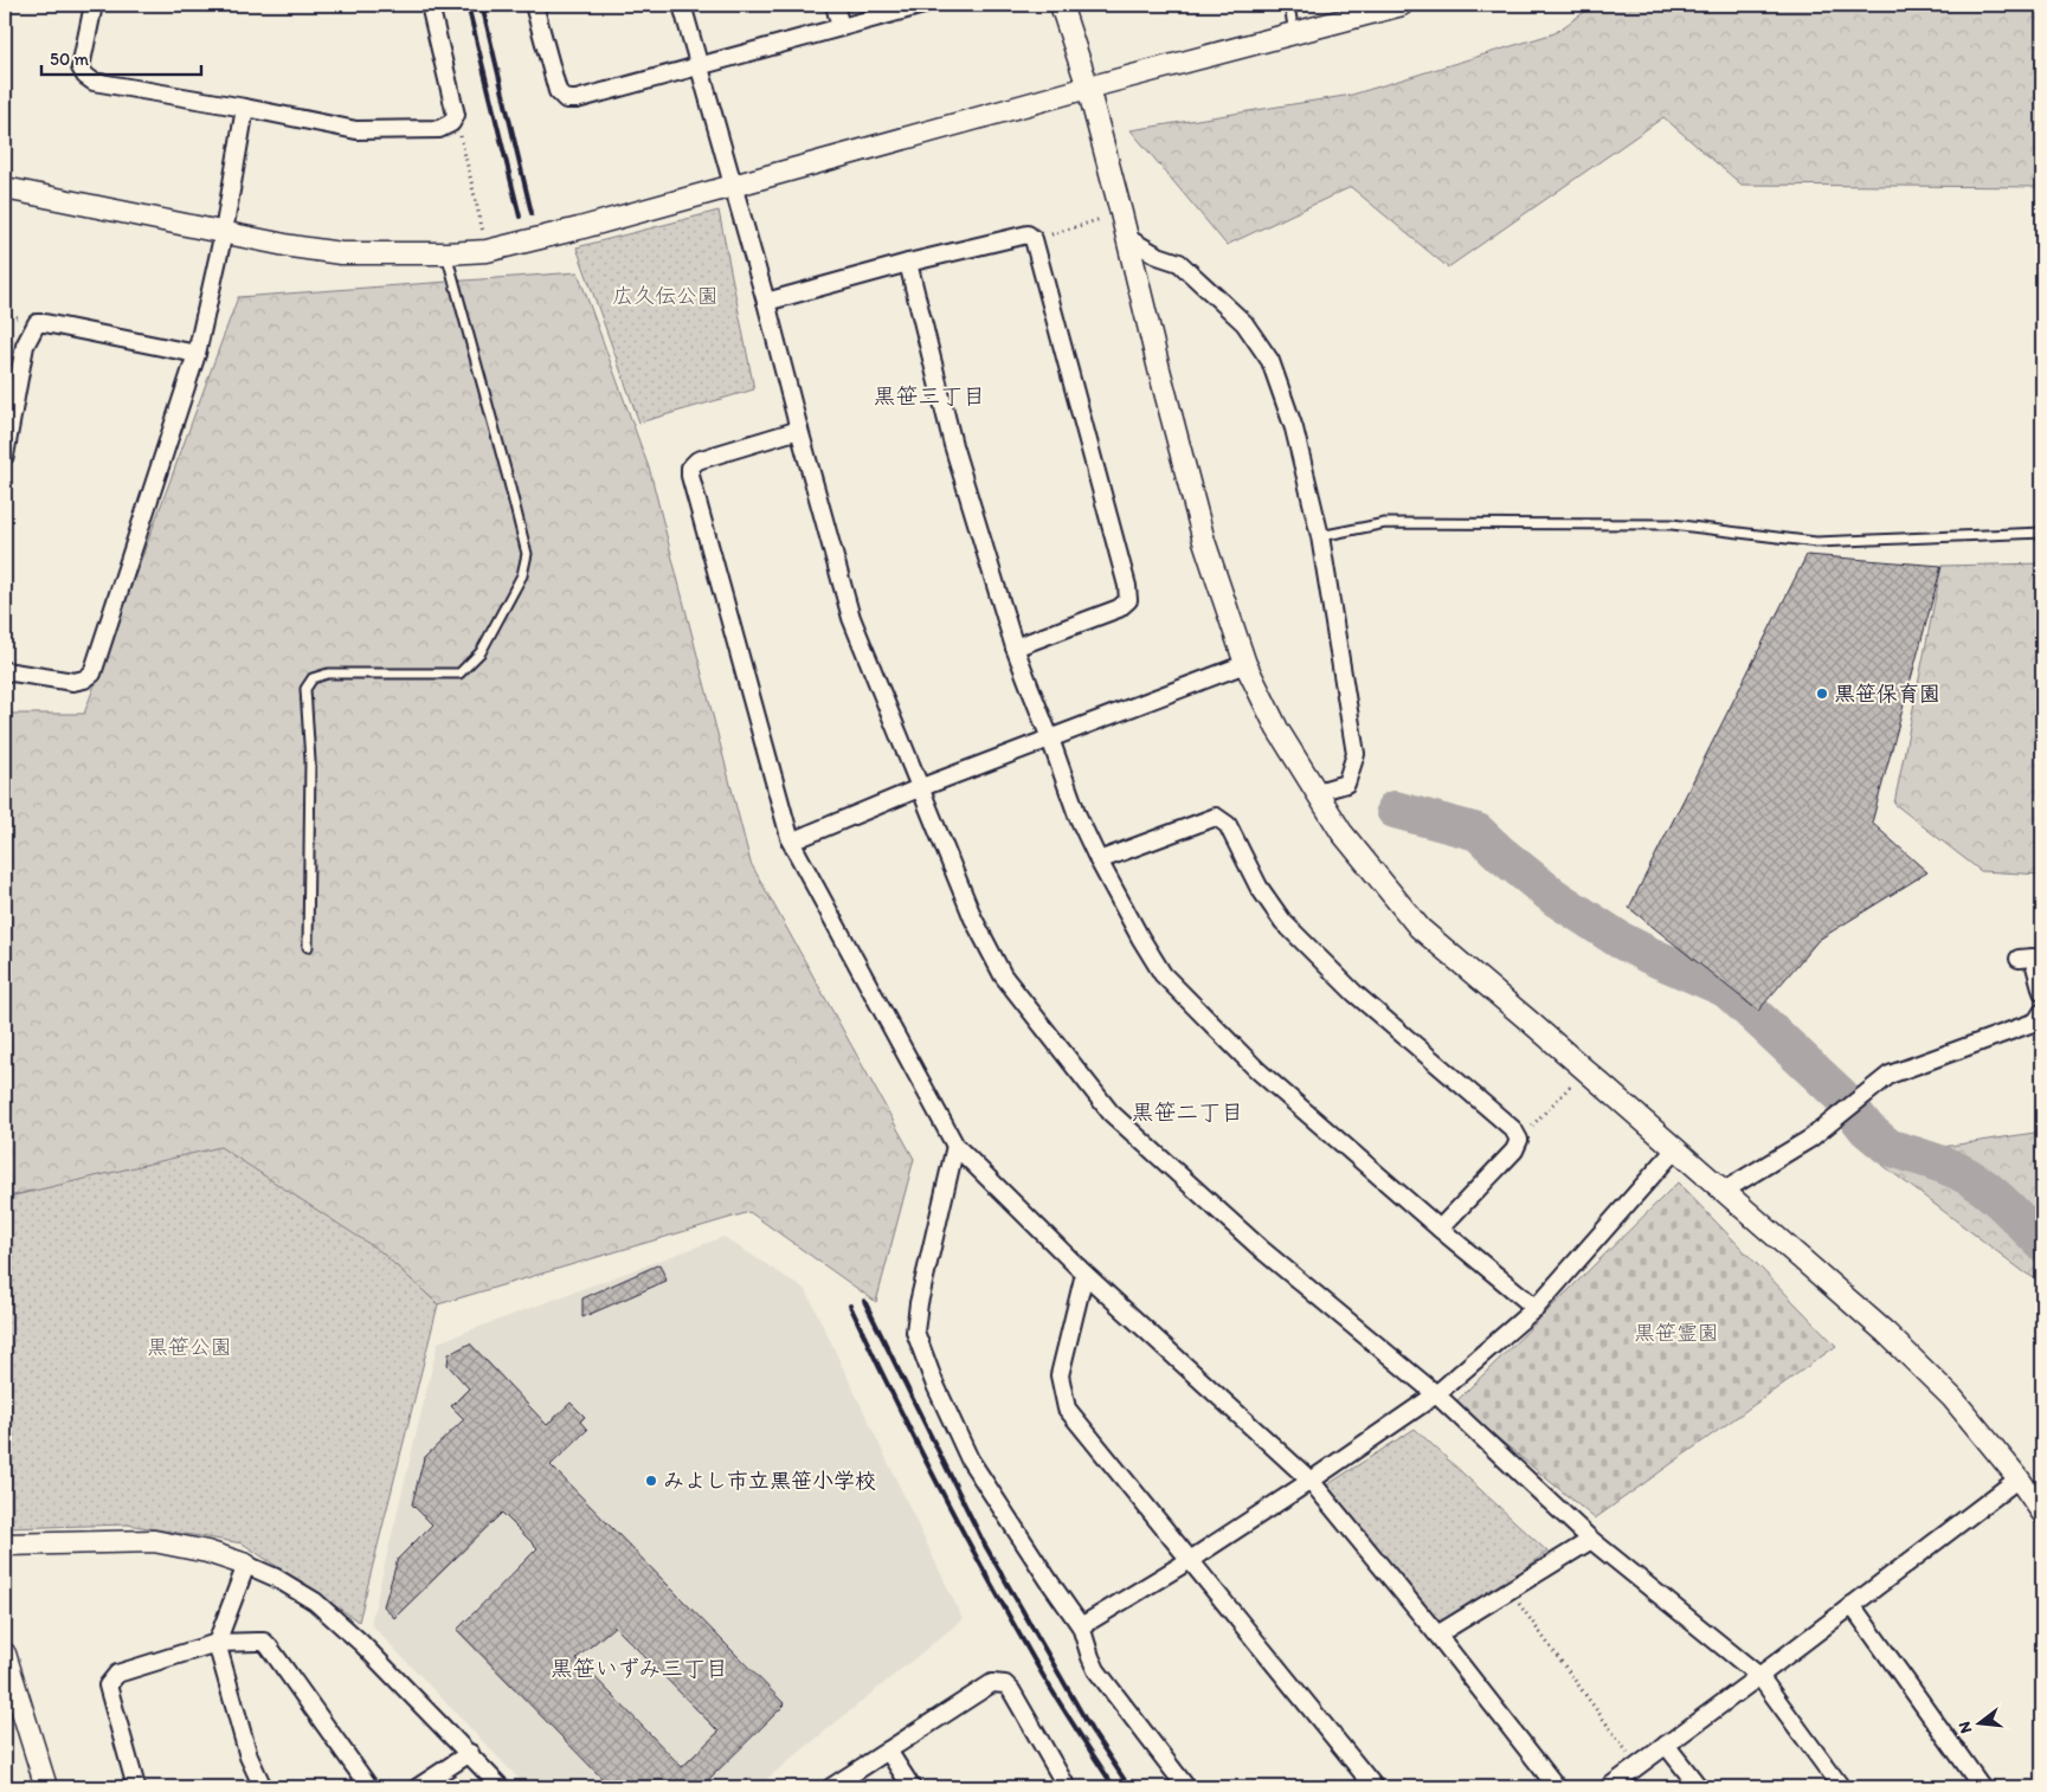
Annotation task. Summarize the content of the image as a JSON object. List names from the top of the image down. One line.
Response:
{"districts":["黒笹三丁目","黒笹二丁目","黒笹いずみ三丁目"],"parks":["広久伝公園","黒笹霊園","黒笹公園"],"places":["黒笹保育園","みよし市立黒笹小学校"],"scale_bar":"50 m","north":"left"}
